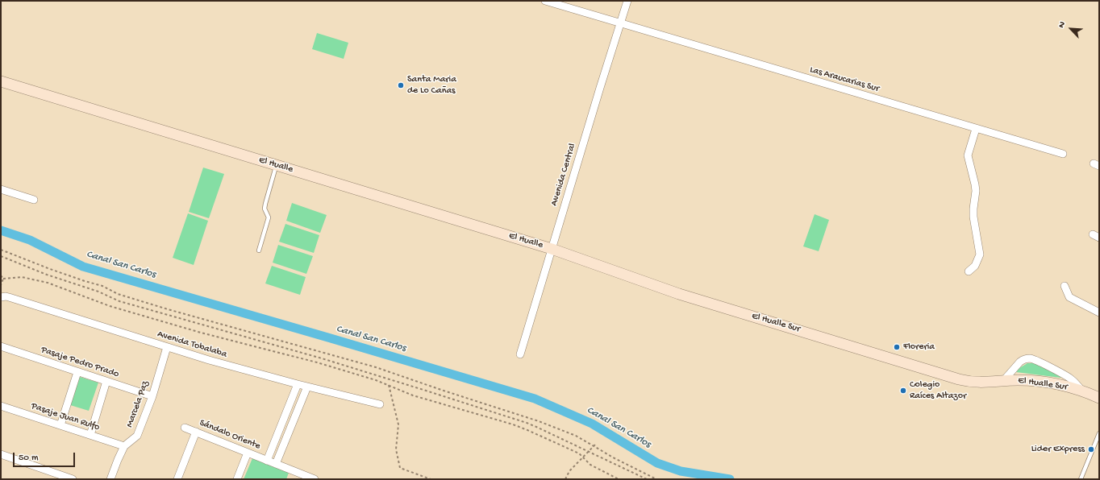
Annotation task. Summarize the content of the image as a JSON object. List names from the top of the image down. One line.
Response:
{"streets":{"street":["Las Araucarias Sur","El Hualle","Avenida Central","El Hualle Sur","Avenida Tobalaba","Pasaje Pedro Prado","Marcela Paz","Pasaje Juan Rulfo","Sándalo Oriente"]},"crossings":[["Las Araucarias Sur","Avenida Central"],["El Hualle","Avenida Central"],["El Hualle","El Hualle Sur"],["Avenida Central","El Hualle Sur"],["Avenida Tobalaba","Marcela Paz"],["Avenida Tobalaba","Sándalo Oriente"],["Pasaje Pedro Prado","Marcela Paz"],["Marcela Paz","Pasaje Juan Rulfo"]],"water":["Canal San Carlos"],"places":["Santa Maria de Lo Cañas","Floreria","Colegio Raíces Altazor","Lider Express"],"scale_bar":"50 m","north":"top left"}
